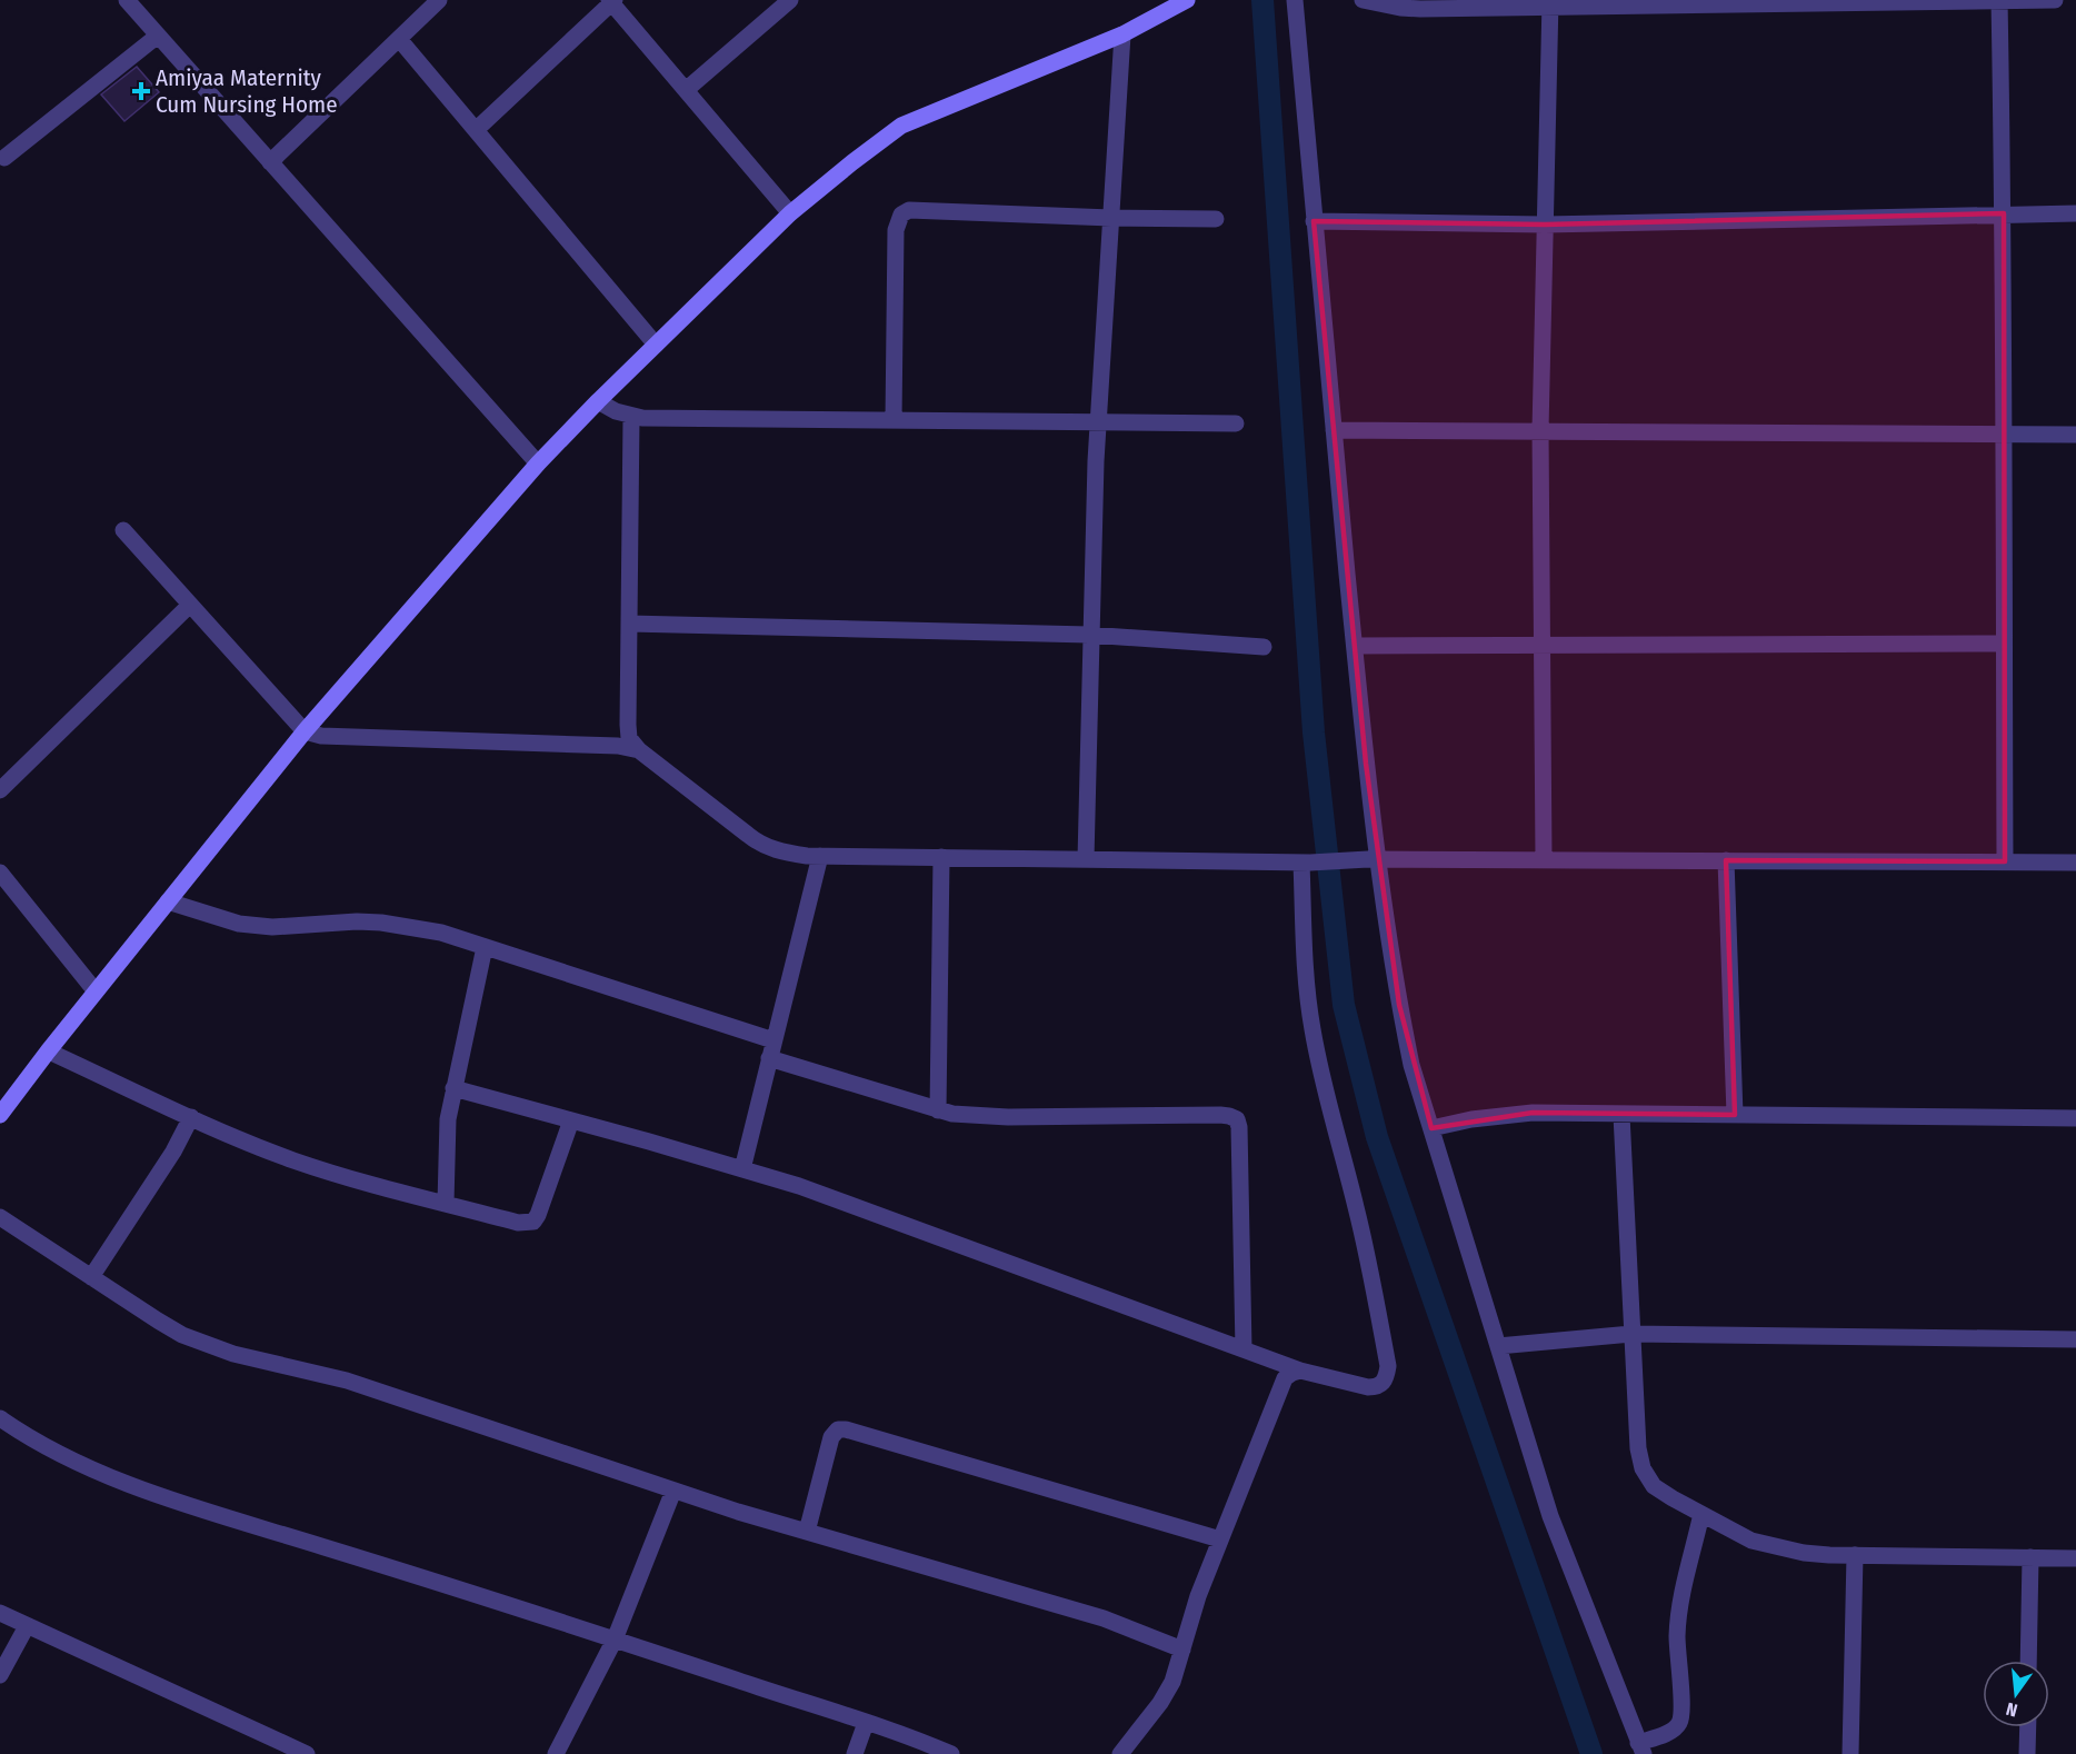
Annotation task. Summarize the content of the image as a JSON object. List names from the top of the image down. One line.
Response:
{"places":{"health":["Amiyaa Maternity Cum Nursing Home"]},"north":"bottom"}
